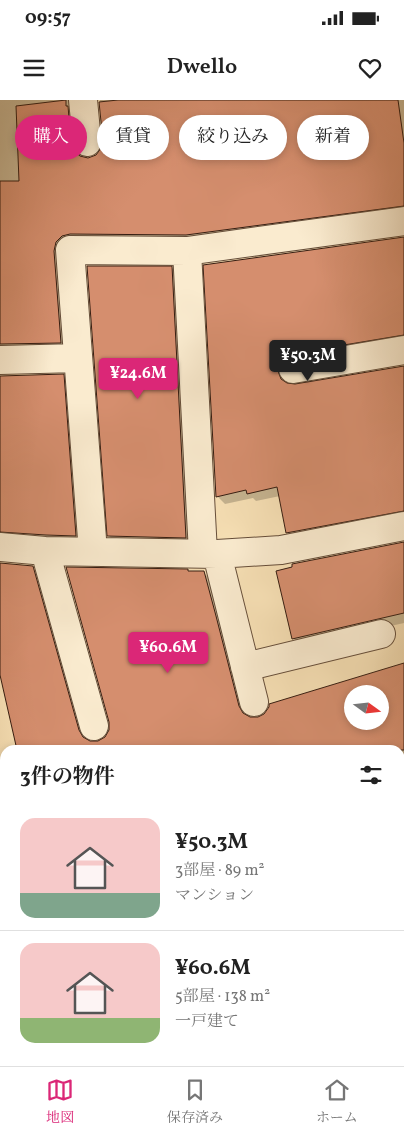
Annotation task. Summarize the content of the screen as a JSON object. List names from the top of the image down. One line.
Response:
{"north":"right","page":{"status":"09:57","header":"Dwello","chip":["購入","賃貸","絞り込み","新着"],"price":["¥50.3M","¥24.6M","¥60.6M"],"heading":"3件の物件","list":[{"name":"¥50.3M","note":"3部屋 · 89 m² · マンション"},{"name":"¥60.6M","note":"5部屋 · 138 m² · 一戸建て"}],"tabs":["地図","保存済み","ホーム"]}}
